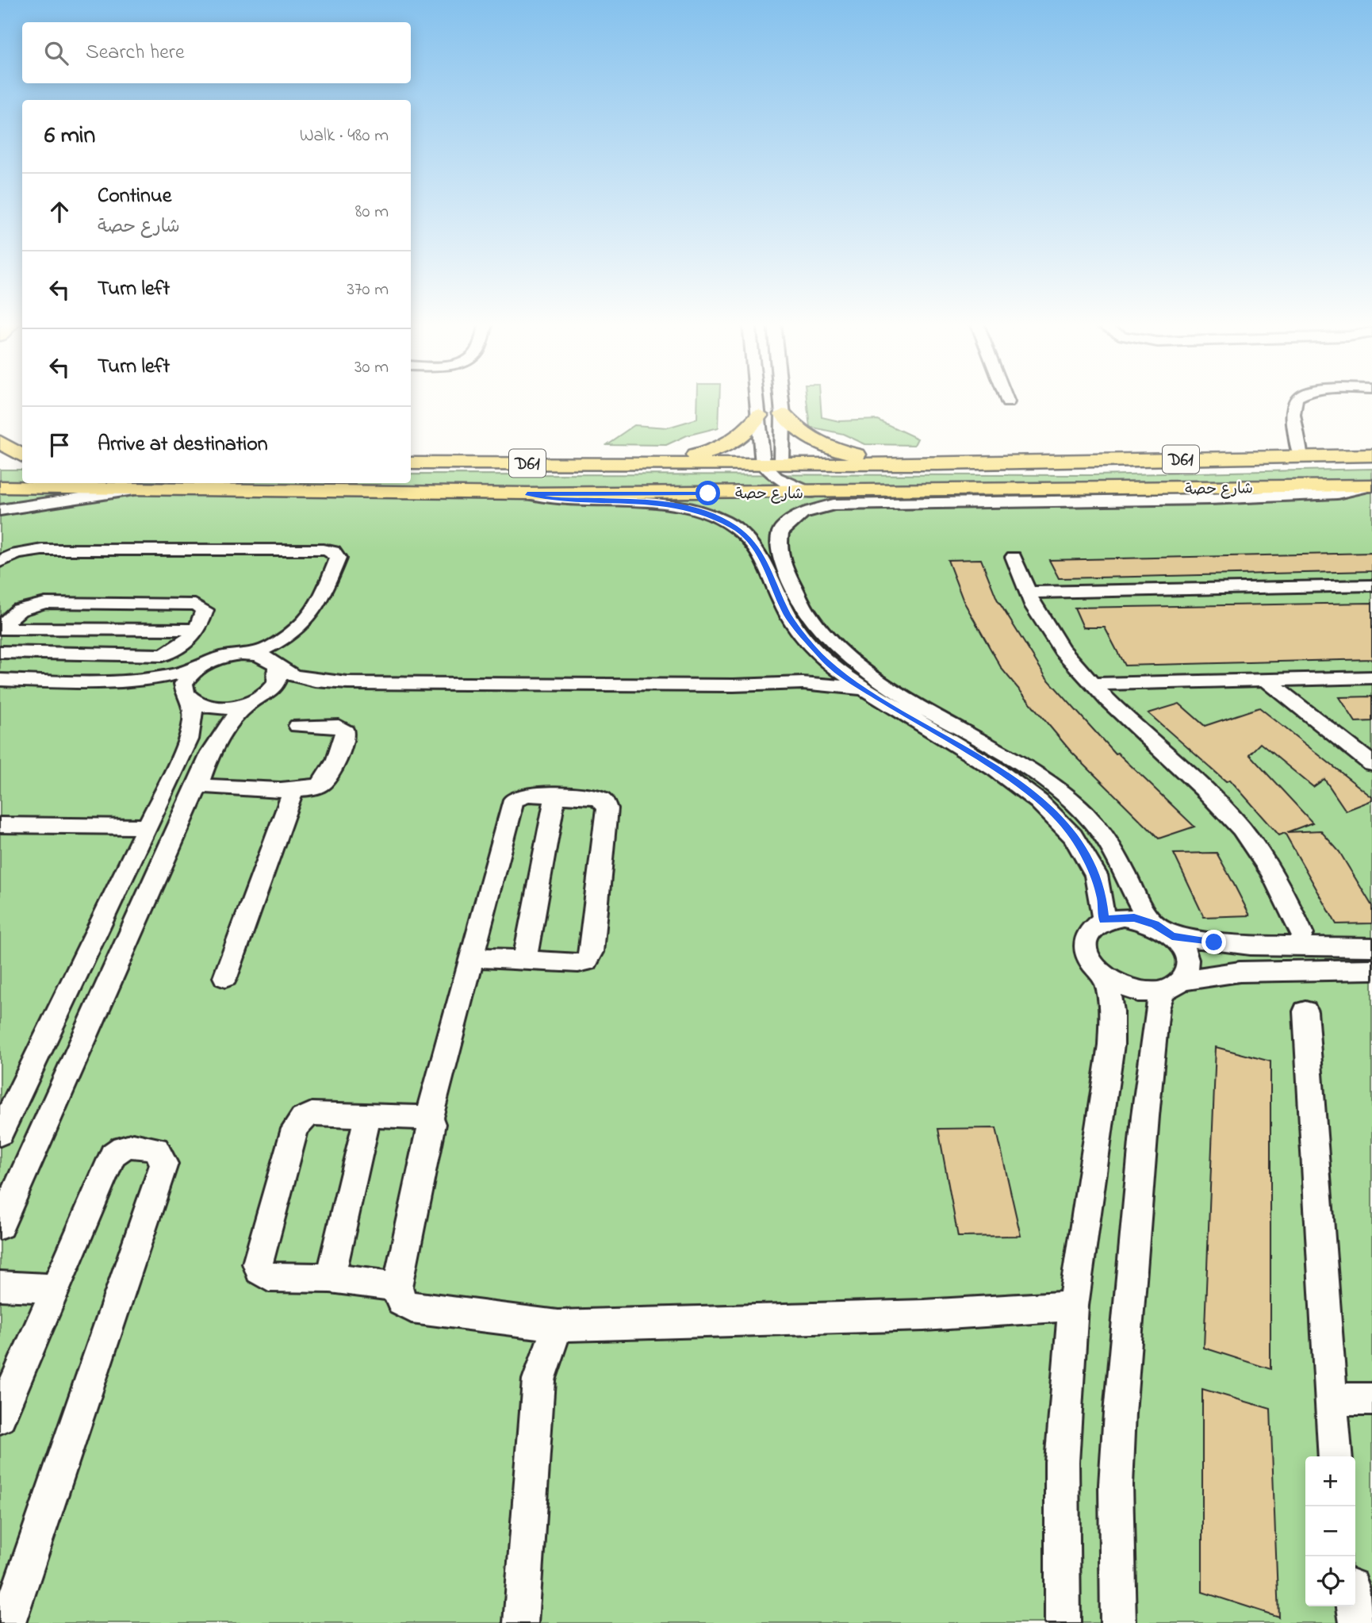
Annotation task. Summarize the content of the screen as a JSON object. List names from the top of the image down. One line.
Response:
{"streets":{"main road":["D61","شارع حصة"]},"page":{"search":"Search here","heading":["6 min","Walk · 480 m"],"list":[["Continue","شارع حصة","80 m"],["Turn left","370 m"],["Turn left","30 m"],"Arrive at destination"],"map_buttons":["+","−"]}}
